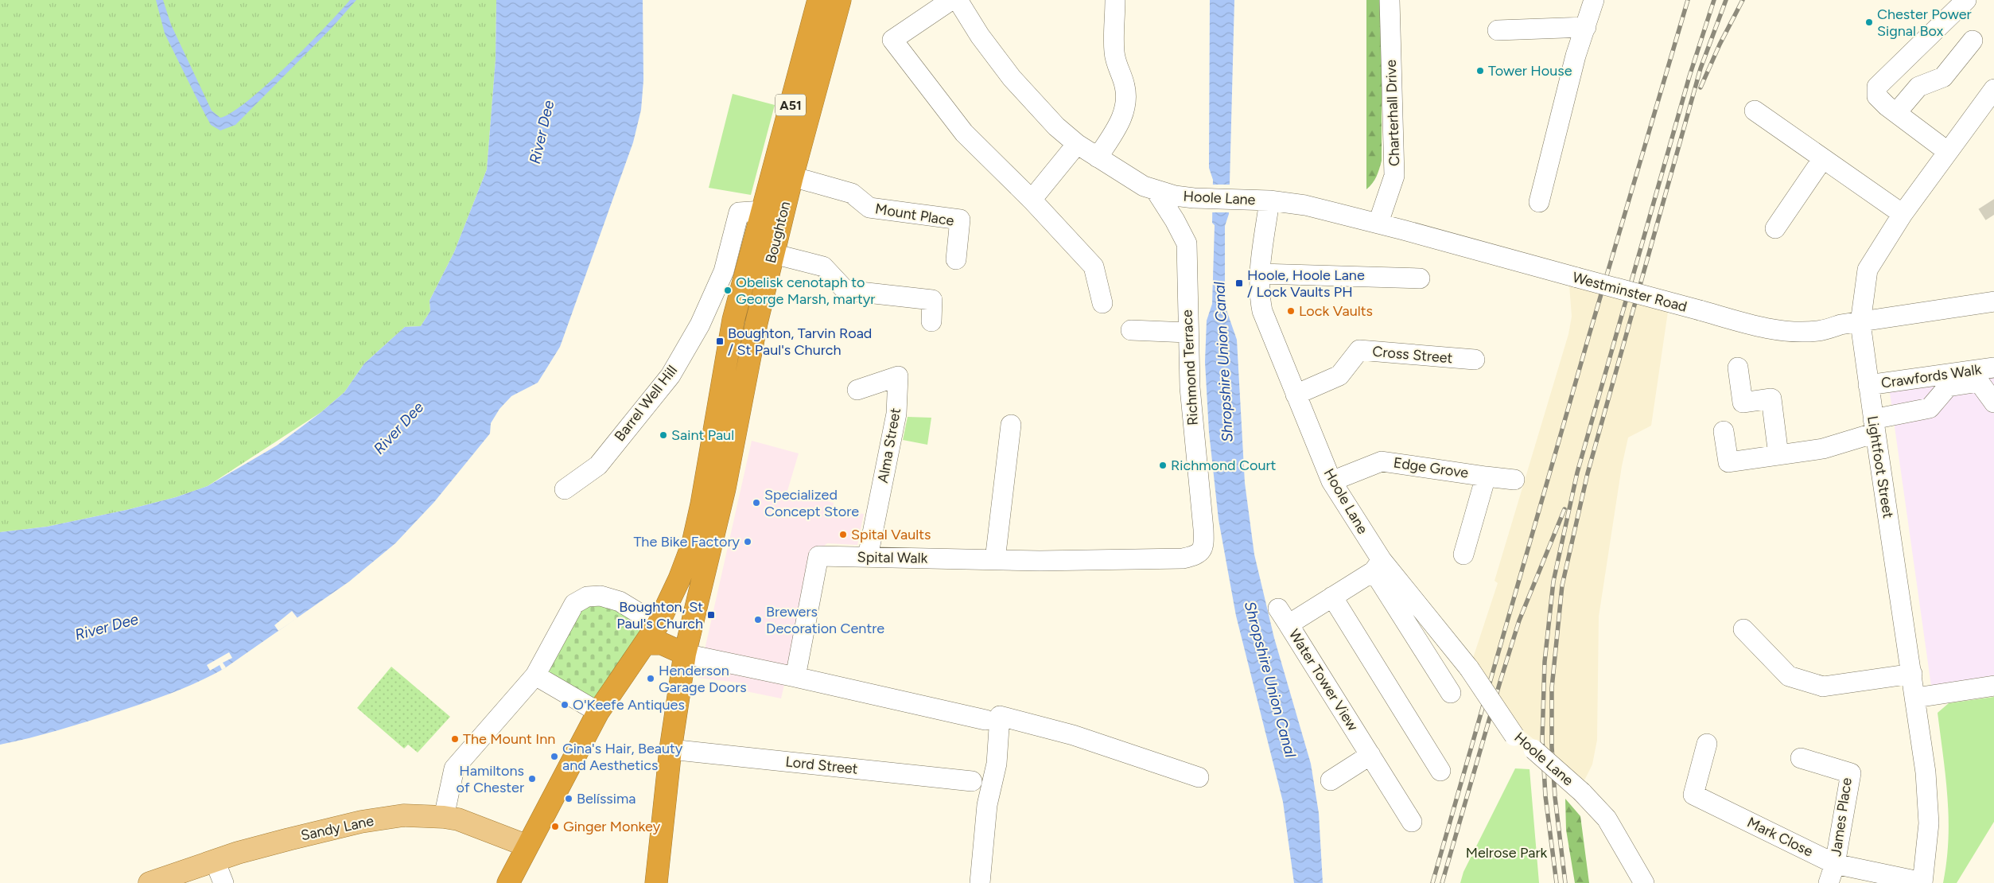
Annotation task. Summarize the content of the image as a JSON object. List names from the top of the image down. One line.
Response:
{"streets":{"highway":["A51","Boughton"],"main road":["Sandy Lane"],"street":["Charterhall Drive","Hoole Lane","Mount Place","Westminster Road","Cross Street","Richmond Terrace","Crawfords Walk","Barrel Well Hill","Alma Street","Lightfoot Street","Edge Grove","Spital Walk","Water Tower View","Lord Street","James Place","Mark Close"]},"crossings":[["A51","Boughton"],["A51","Lord Street"],["A51","Sandy Lane"],["Charterhall Drive","Westminster Road"],["Hoole Lane","Westminster Road"],["Hoole Lane","Cross Street"],["Hoole Lane","Richmond Terrace"],["Hoole Lane","Edge Grove"],["Hoole Lane","Water Tower View"],["Mount Place","Boughton"],["Boughton","Barrel Well Hill"],["Westminster Road","Lightfoot Street"],["Richmond Terrace","Spital Walk"],["Crawfords Walk","Lightfoot Street"],["Alma Street","Spital Walk"],["Lightfoot Street","Mark Close"],["James Place","Mark Close"]],"water":["River Dee","Shropshire Union Canal"],"parks":["Melrose Park"],"places":{"other":["Chester Power Signal Box","Tower House","Obelisk cenotaph to George Marsh, martyr","Lock Vaults","Saint Paul","Richmond Court","Specialized Concept Store","Spital Vaults","The Bike Factory","Brewers Decoration Centre","Henderson Garage Doors","O'Keefe Antiques","The Mount Inn","Gina's Hair, Beauty and Aesthetics","Hamiltons of Chester","Belíssima","Ginger Monkey"],"transit":["Hoole, Hoole Lane / Lock Vaults PH","Boughton, Tarvin Road / St Paul's Church","Boughton, St Paul's Church"]}}
